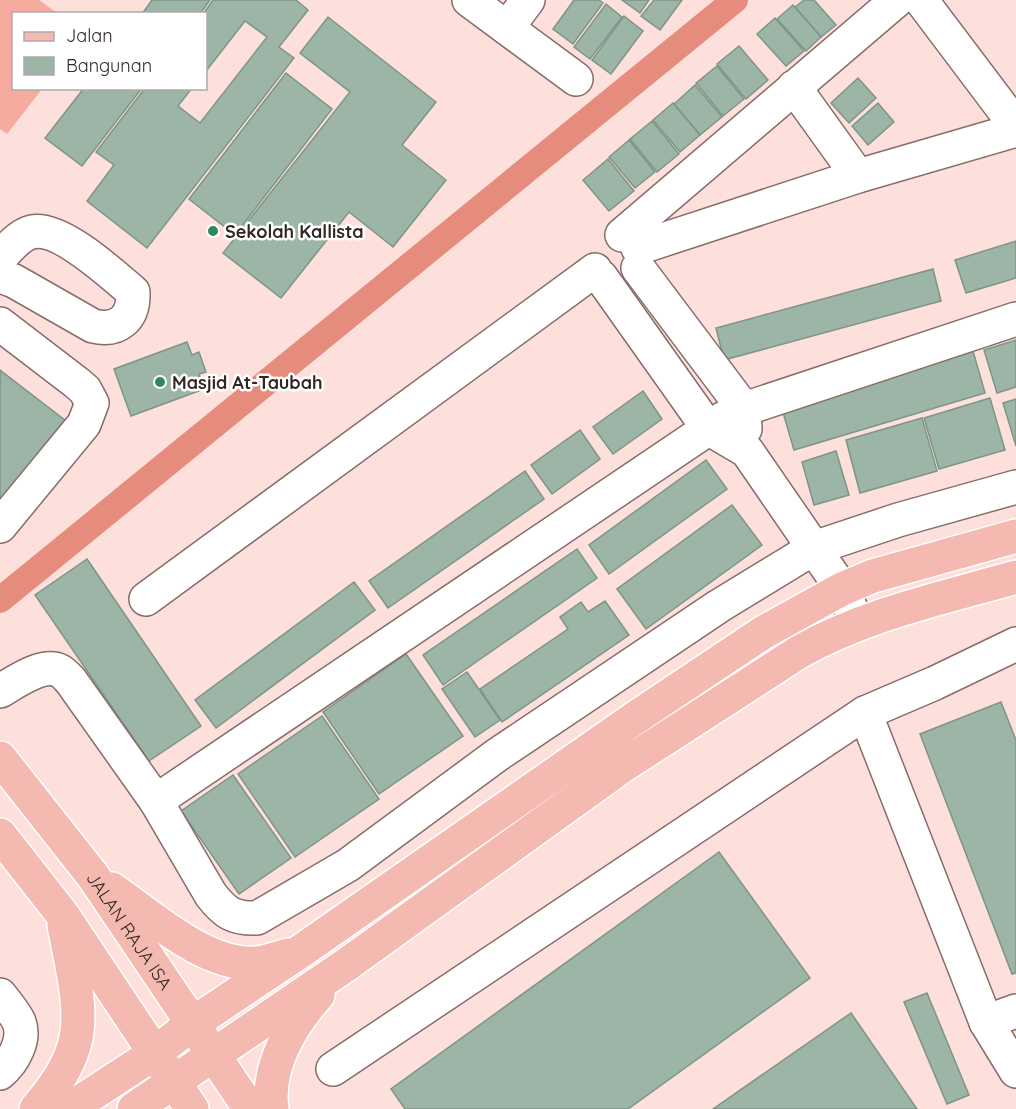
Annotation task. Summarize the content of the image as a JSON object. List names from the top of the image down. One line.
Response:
{"streets":{"main road":["JALAN RAJA ISA"]},"places":["Sekolah Kallista","Masjid At-Taubah"],"legend":["Jalan","Bangunan"]}
